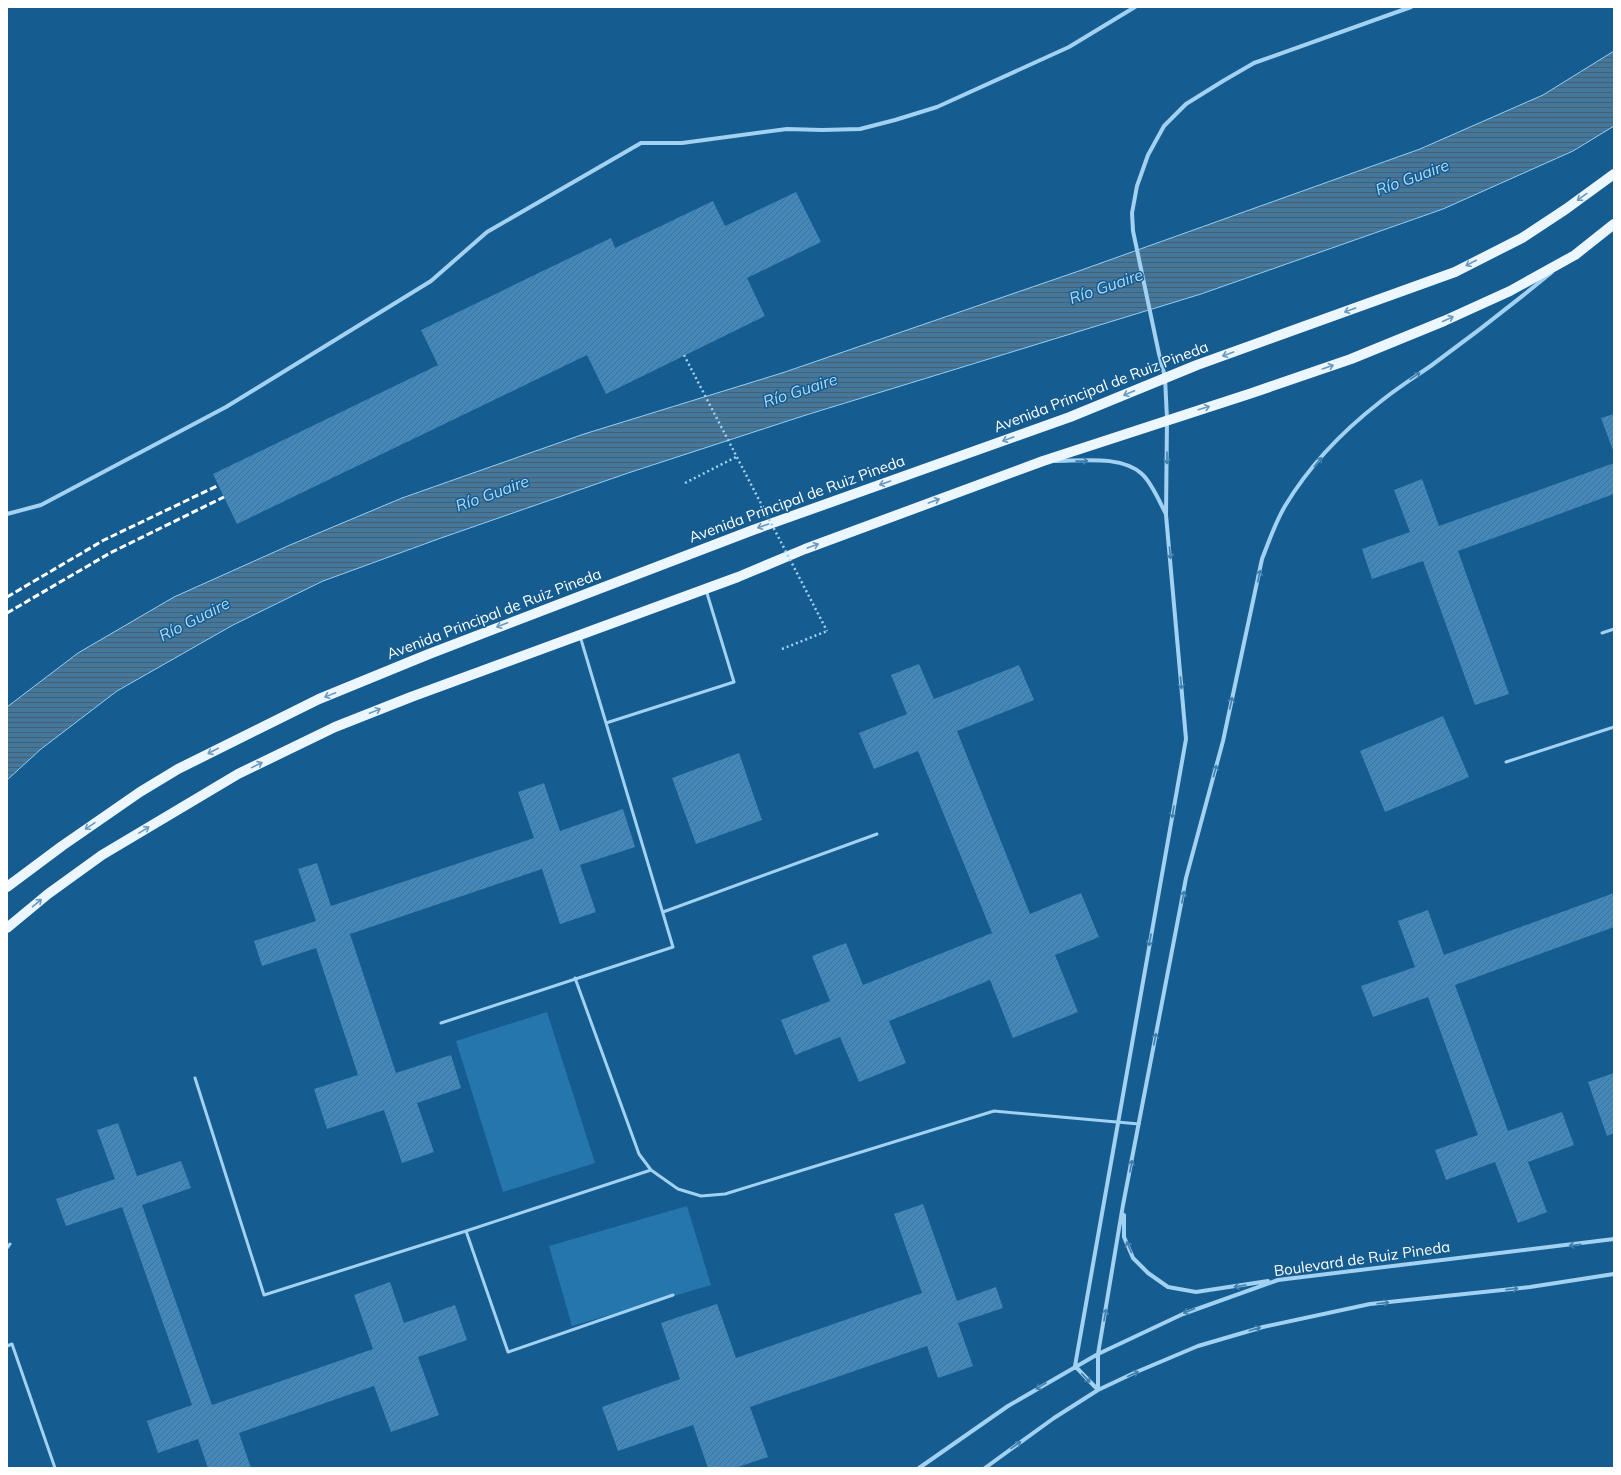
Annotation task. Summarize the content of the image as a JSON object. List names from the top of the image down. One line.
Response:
{"streets":{"main road":["Avenida Principal de Ruiz Pineda"],"street":["Boulevard de Ruiz Pineda"]},"water":["Río Guaire"]}
